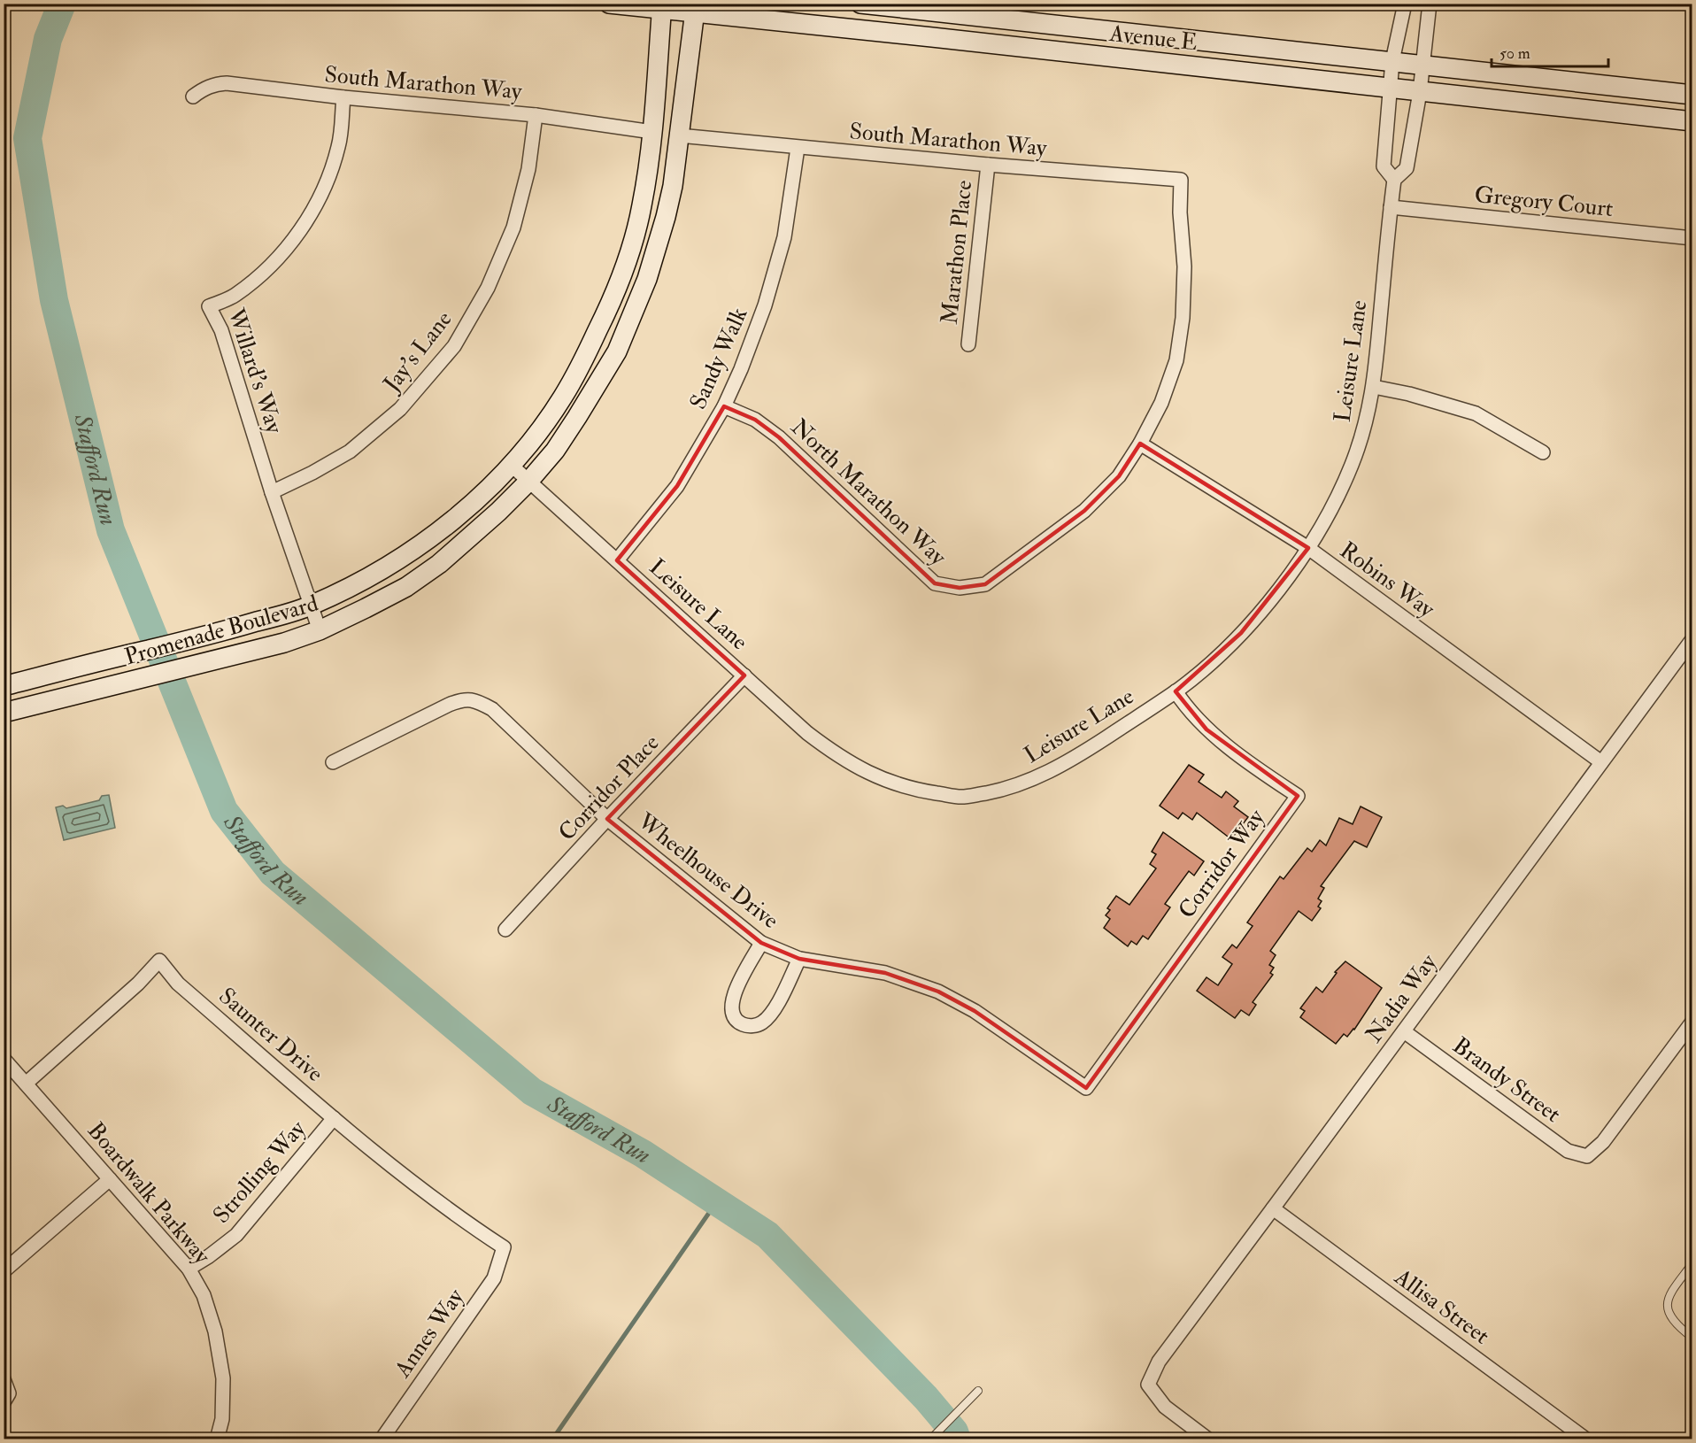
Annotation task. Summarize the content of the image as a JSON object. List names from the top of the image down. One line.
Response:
{"streets":{"street":["Avenue E","South Marathon Way","Gregory Court","Marathon Place","Jay's Lane","Sandy Walk","Leisure Lane","Willard's Way","North Marathon Way","Robins Way","Promenade Boulevard","Corridor Place","Corridor Way","Wheelhouse Drive","Nadia Way","Saunter Drive","Brandy Street","Strolling Way","Boardwalk Parkway","Allisa Street","Annes Way"]},"crossings":[["Avenue E","Leisure Lane"],["Avenue E","Promenade Boulevard"],["South Marathon Way","Marathon Place"],["South Marathon Way","Jay's Lane"],["South Marathon Way","Sandy Walk"],["South Marathon Way","Willard's Way"],["South Marathon Way","North Marathon Way"],["South Marathon Way","Promenade Boulevard"],["Gregory Court","Leisure Lane"],["Jay's Lane","Willard's Way"],["Sandy Walk","Leisure Lane"],["Sandy Walk","North Marathon Way"],["Leisure Lane","Robins Way"],["Leisure Lane","Promenade Boulevard"],["Leisure Lane","Corridor Place"],["Leisure Lane","Corridor Way"],["Willard's Way","Promenade Boulevard"],["North Marathon Way","Robins Way"],["Robins Way","Nadia Way"],["Corridor Place","Wheelhouse Drive"],["Corridor Way","Wheelhouse Drive"],["Nadia Way","Brandy Street"],["Nadia Way","Allisa Street"],["Saunter Drive","Strolling Way"],["Saunter Drive","Boardwalk Parkway"],["Saunter Drive","Annes Way"],["Strolling Way","Boardwalk Parkway"]],"water":["Stafford Run"],"scale_bar":"50 m"}
